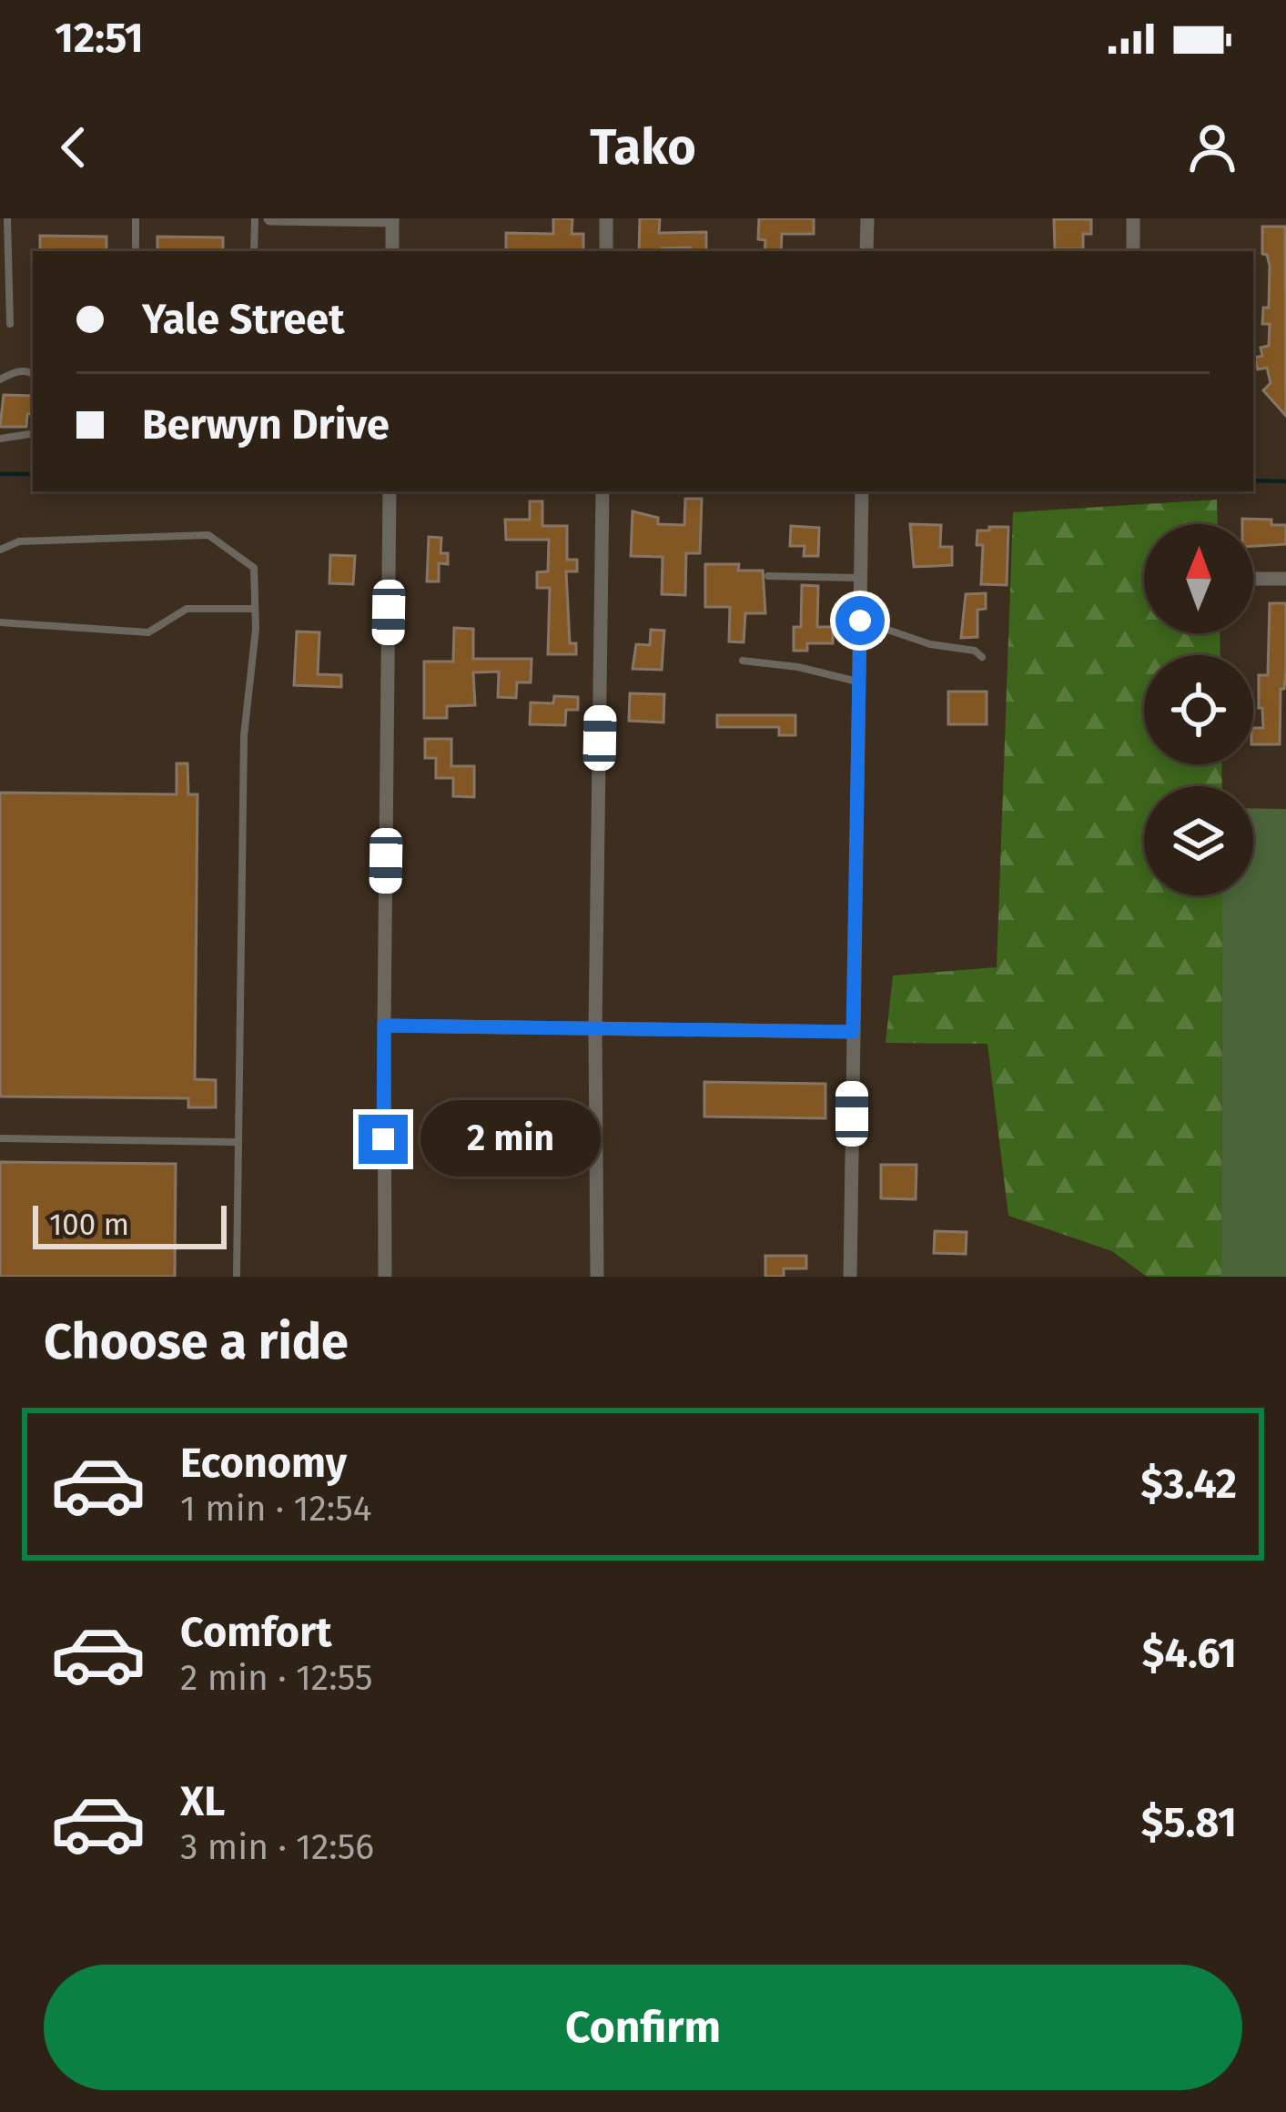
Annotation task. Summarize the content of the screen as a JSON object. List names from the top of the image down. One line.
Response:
{"scale_bar":"100 m","north":"top","page":{"status":"12:51","header":"Tako","banner":["Yale Street","Berwyn Drive"],"bubble":"2 min","scale":"100 m","heading":"Choose a ride","list":[{"name":"Economy","note":"1 min · 12:54","value":"$3.42"},{"name":"Comfort","note":"2 min · 12:55","value":"$4.61"},{"name":"XL","note":"3 min · 12:56","value":"$5.81"}],"buttons":"Confirm"}}
